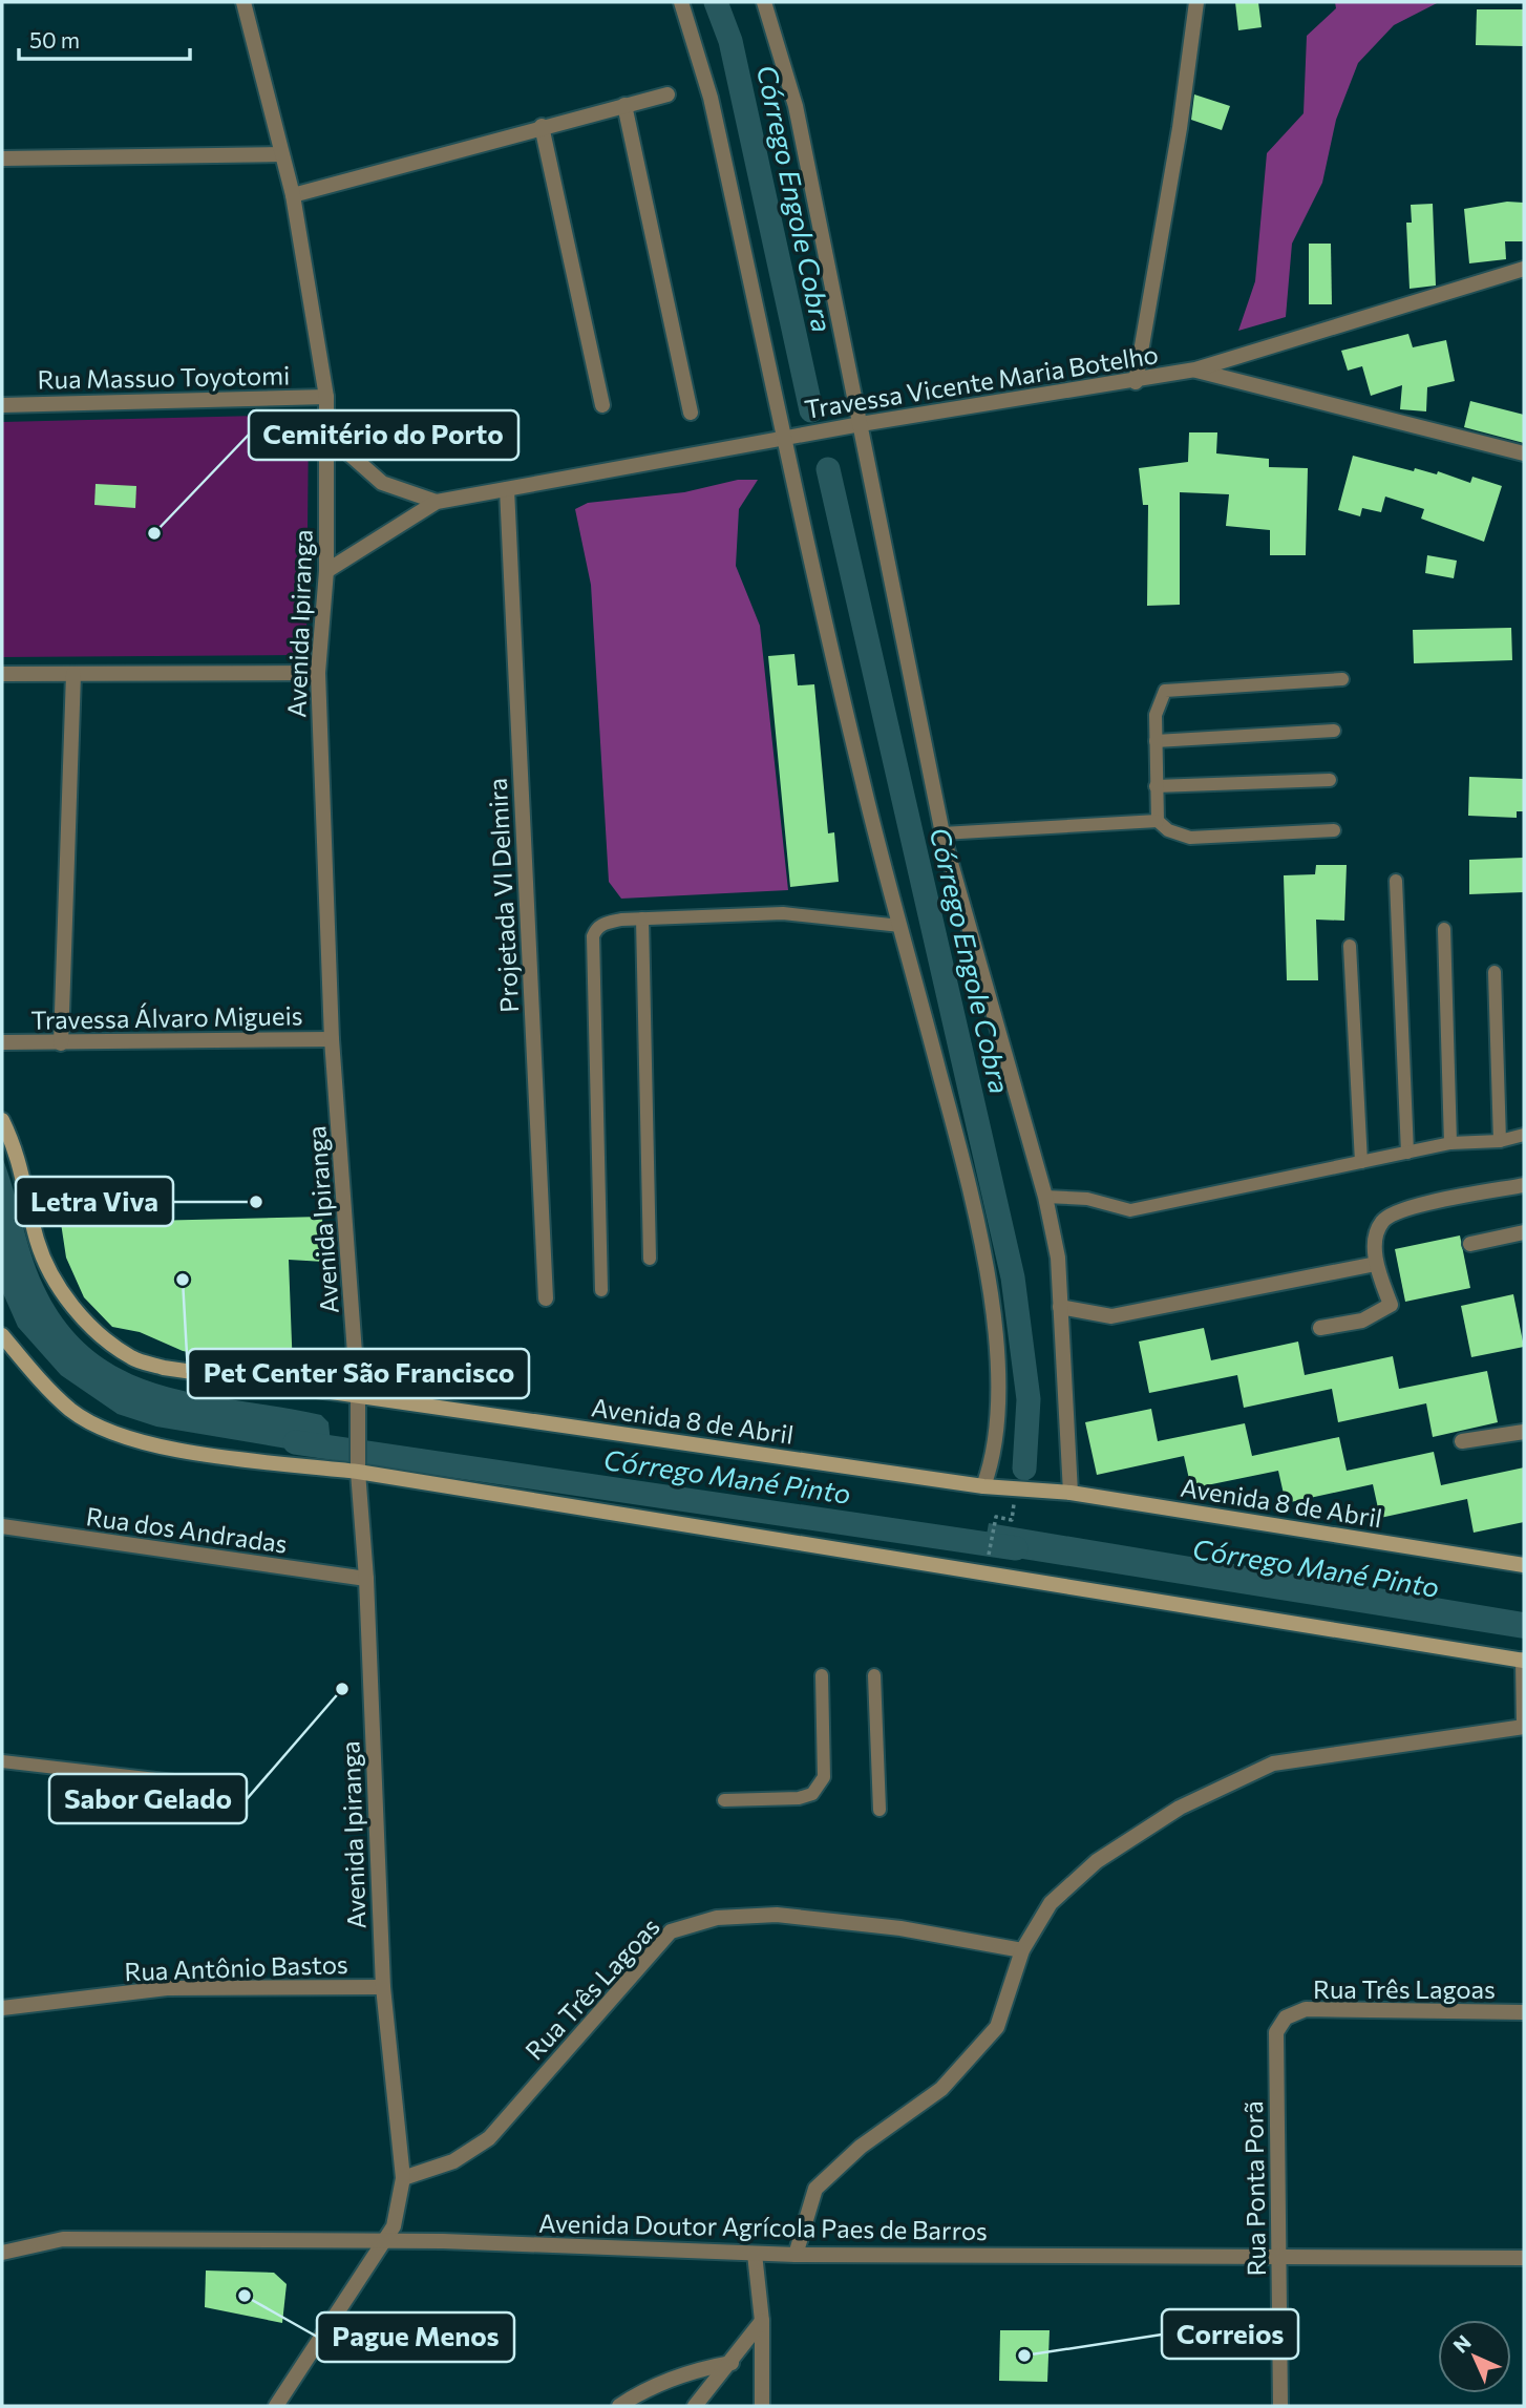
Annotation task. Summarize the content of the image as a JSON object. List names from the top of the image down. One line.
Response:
{"streets":{"main road":["Avenida 8 de Abril"],"street":["Rua Massuo Toyotomi","Travessa Vicente Maria Botelho","Avenida Ipiranga","Projetada VI Delmira","Travessa Álvaro Migueis","Rua dos Andradas","Rua Antônio Bastos","Rua Três Lagoas","Rua Ponta Porã","Avenida Doutor Agrícola Paes de Barros"]},"crossings":[["Rua Massuo Toyotomi","Avenida Ipiranga"],["Travessa Vicente Maria Botelho","Avenida Ipiranga"],["Travessa Vicente Maria Botelho","Projetada VI Delmira"],["Avenida Ipiranga","Travessa Álvaro Migueis"],["Avenida Ipiranga","Avenida 8 de Abril"],["Avenida Ipiranga","Rua dos Andradas"],["Avenida Ipiranga","Rua Antônio Bastos"],["Avenida Ipiranga","Rua Três Lagoas"],["Avenida Ipiranga","Avenida Doutor Agrícola Paes de Barros"],["Rua Três Lagoas","Rua Ponta Porã"],["Rua Ponta Porã","Avenida Doutor Agrícola Paes de Barros"]],"water":["Córrego Engole Cobra","Córrego Mané Pinto"],"places":["Cemitério do Porto","Letra Viva","Pet Center São Francisco","Sabor Gelado","Pague Menos","Correios"],"scale_bar":"50 m","north":"top left"}
